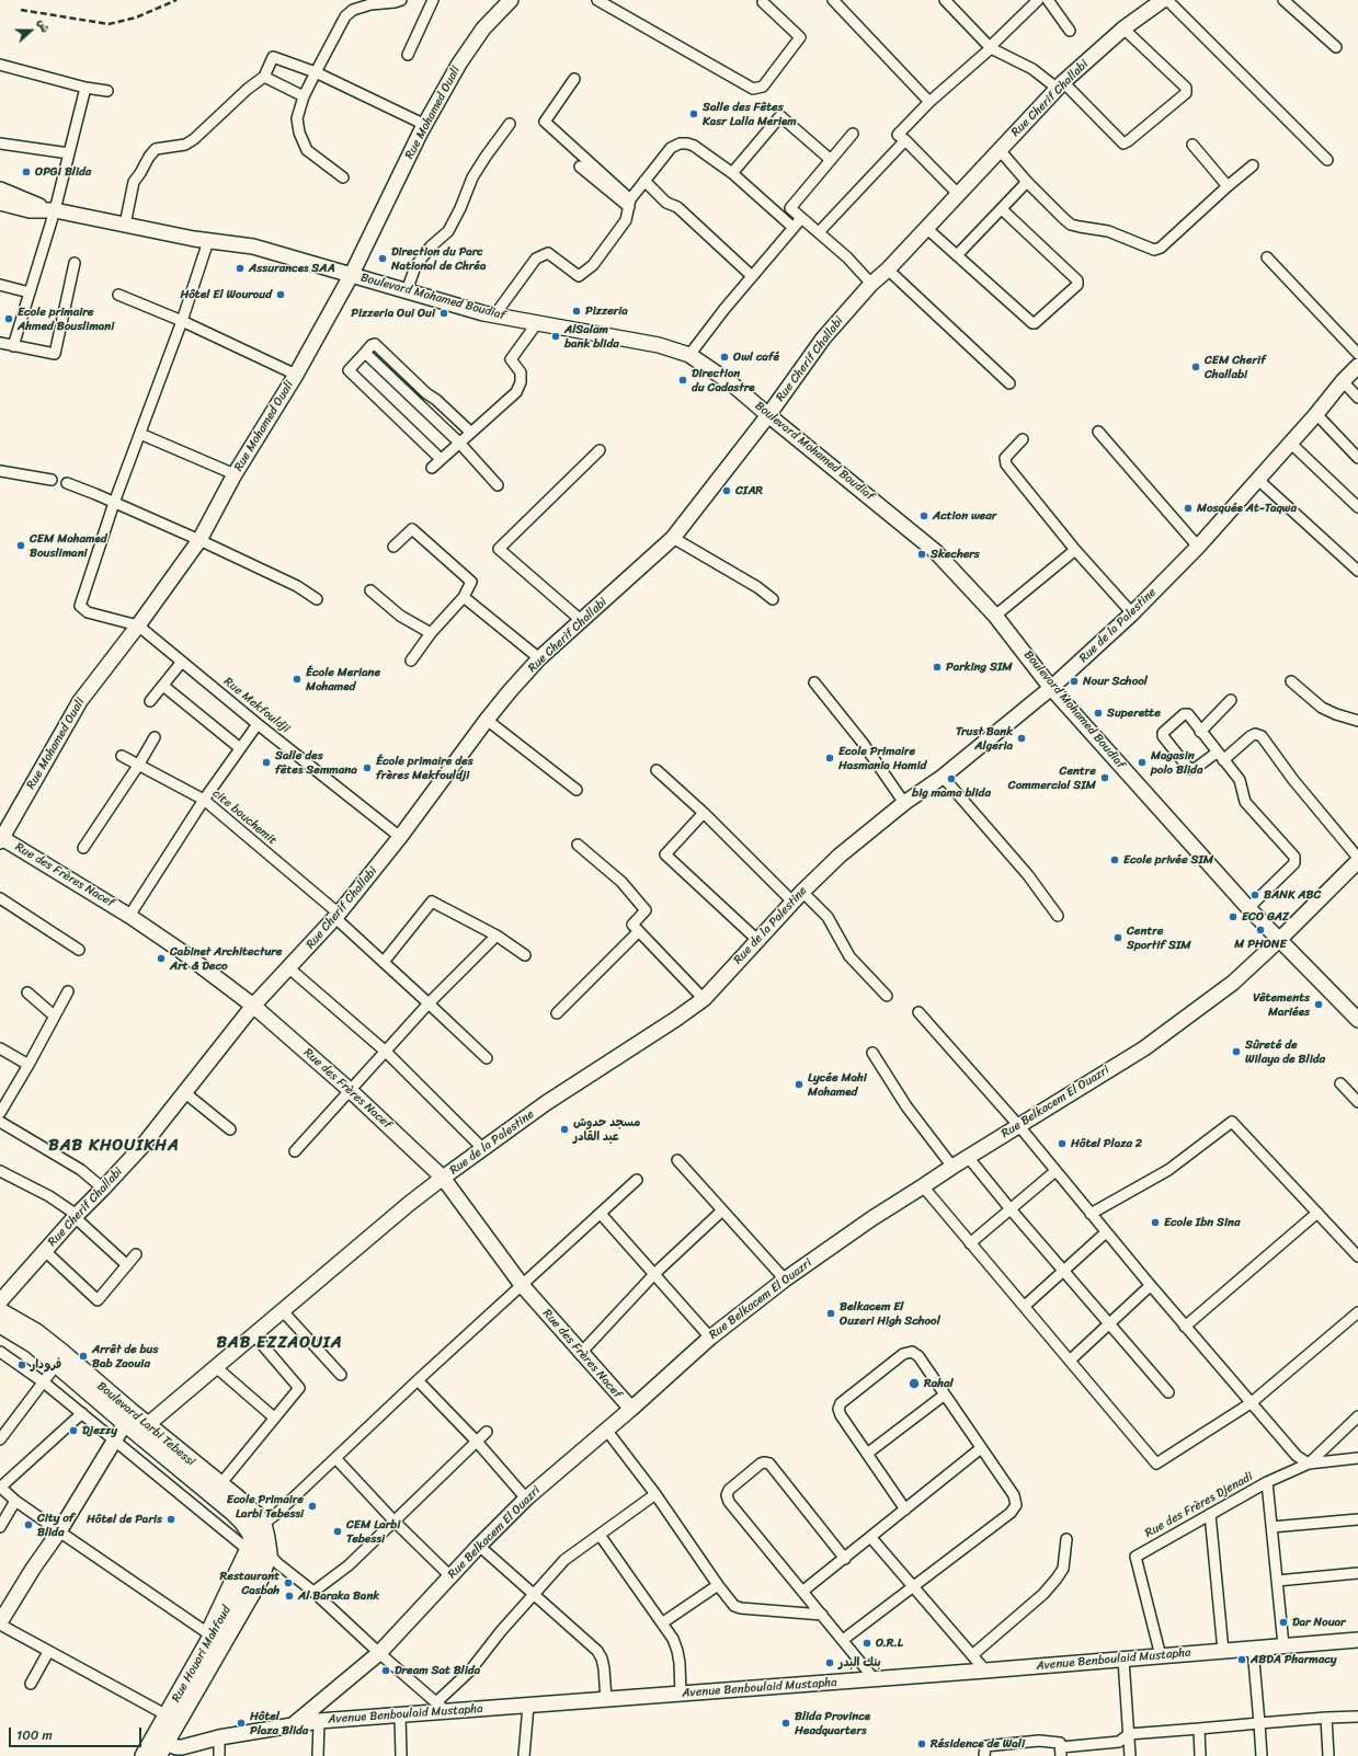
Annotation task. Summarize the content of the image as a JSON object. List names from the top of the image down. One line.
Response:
{"streets":{"main road":["Boulevard Larbi Tebessi","Rue Houari Mahfoud"],"street":["Rue Cherif Challabi","Rue Mohamed Ouali","Boulevard Mohamed Boudiaf","Rue de la Palestine","Rue Mekfouldji","cite bouchemit","Rue des Frères Nacef","Rue Belkacem El Ouazri","Rue des Frères Djenadi","Avenue Benboulaid Mustapha"]},"crossings":[["Rue Cherif Challabi","Boulevard Mohamed Boudiaf"],["Rue Cherif Challabi","Rue Mekfouldji"],["Rue Cherif Challabi","cite bouchemit"],["Rue Cherif Challabi","Rue des Frères Nacef"],["Rue Cherif Challabi","Boulevard Larbi Tebessi"],["Rue Mohamed Ouali","Boulevard Mohamed Boudiaf"],["Rue Mohamed Ouali","Rue Mekfouldji"],["Rue Mohamed Ouali","Rue des Frères Nacef"],["Boulevard Mohamed Boudiaf","Rue de la Palestine"],["Boulevard Mohamed Boudiaf","Rue Belkacem El Ouazri"],["Rue de la Palestine","Rue des Frères Nacef"],["Rue de la Palestine","Boulevard Larbi Tebessi"],["Rue des Frères Nacef","Rue Belkacem El Ouazri"],["Rue Belkacem El Ouazri","Avenue Benboulaid Mustapha"],["Boulevard Larbi Tebessi","Rue Houari Mahfoud"],["Rue des Frères Djenadi","Avenue Benboulaid Mustapha"],["Rue Houari Mahfoud","Avenue Benboulaid Mustapha"]],"districts":["BAB KHOUIKHA","BAB EZZAOUIA"],"places":["Salle des Fêtes Kasr Lalla Meriem","OPGI Blida","Direction du Parc National de Chréa","Assurances SAA","Hôtel El Wouroud","Pizzeria","Pizzeria Oui Oui","Ecole primaire Ahmed Bouslimani","AlSalam bank blida","Owl café","CEM Cherif Challabi","Direction du Cadastre","CIAR","Mosquée At-Taqwa","Action wear","CEM Mohamed Bouslimani","Skechers","Parking SIM","École Meriane Mohamed","Nour School","Superette","Trust Bank Algeria","Ecole Primaire Hasmania Hamid","Salle des fêtes Semmana","Magasin polo Blida","École primaire des frères Mekfouldji","Centre Commercial SIM","big mama blida","Ecole privée SIM","BANK ABC","ECO GAZ","M PHONE","Centre Sportif SIM","Cabinet Architecture Art & Deco","Vêtements Mariées","Sûreté de Wilaya de Blida","Lycée Mahi Mohamed","مسجد حدوش عبد القادر","Hôtel Plaza 2","Ecole Ibn Sina","Belkacem El Ouzeri High School","Arrêt de bus Bab Zaouia","فرودار","Rahal","Djezzy","Ecole Primaire Larbi Tebessi","Hôtel de Paris","City of Blida","CEM Larbi Tebessi","Restaurant Casbah","Al Baraka Bank","Dar Nouar","O.R.L","ABDA Pharmacy","بنك البدر","Dream Sat Blida","Hôtel Plaza Blida","Blida Province Headquarters","Résidence de Wali"],"scale_bar":"100 m","north":"right"}
